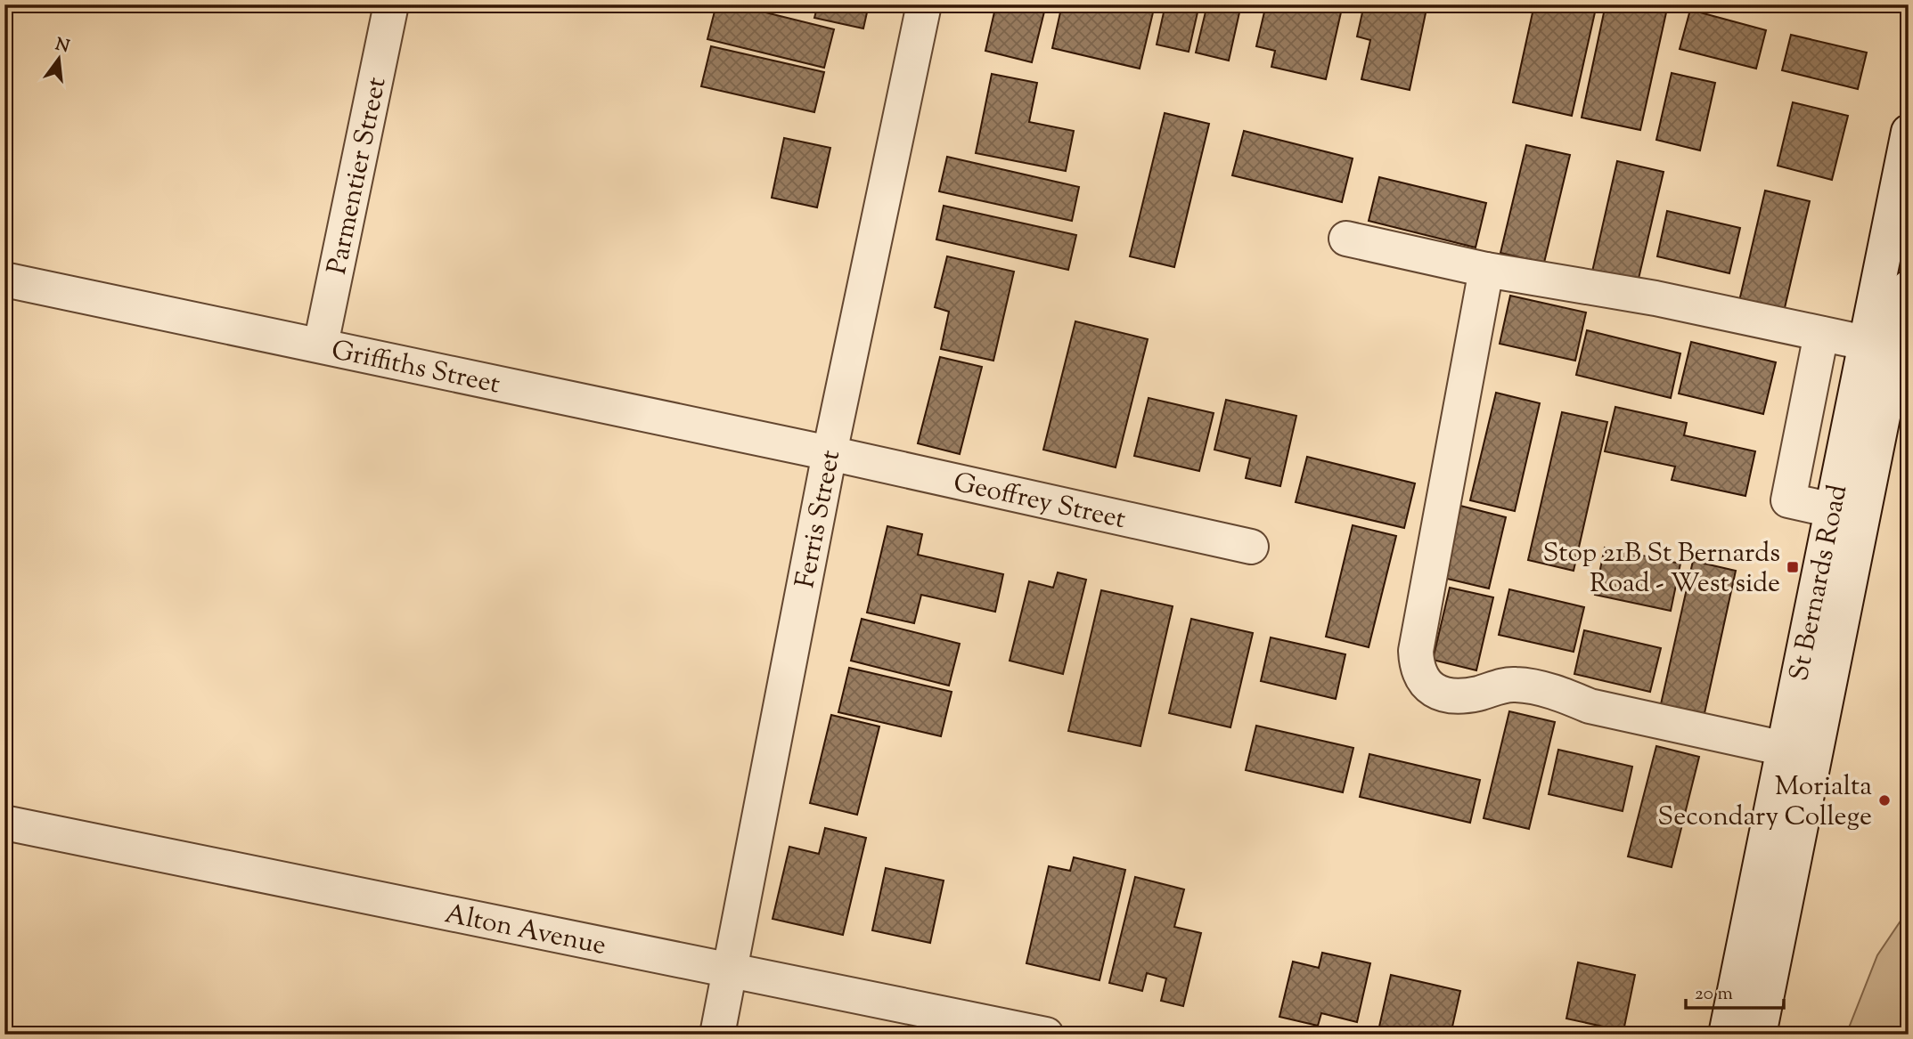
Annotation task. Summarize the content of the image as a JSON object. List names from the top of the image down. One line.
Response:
{"streets":{"street":["Parmentier Street","Griffiths Street","Geoffrey Street","Ferris Street","St Bernards Road","Alton Avenue"]},"crossings":[["Parmentier Street","Griffiths Street"],["Griffiths Street","Geoffrey Street"],["Griffiths Street","Ferris Street"],["Geoffrey Street","Ferris Street"],["Ferris Street","Alton Avenue"]],"places":{"transit":["Stop 21B St Bernards Road - West side"],"other":["Morialta Secondary College"]},"scale_bar":"20 m","north":"top"}
